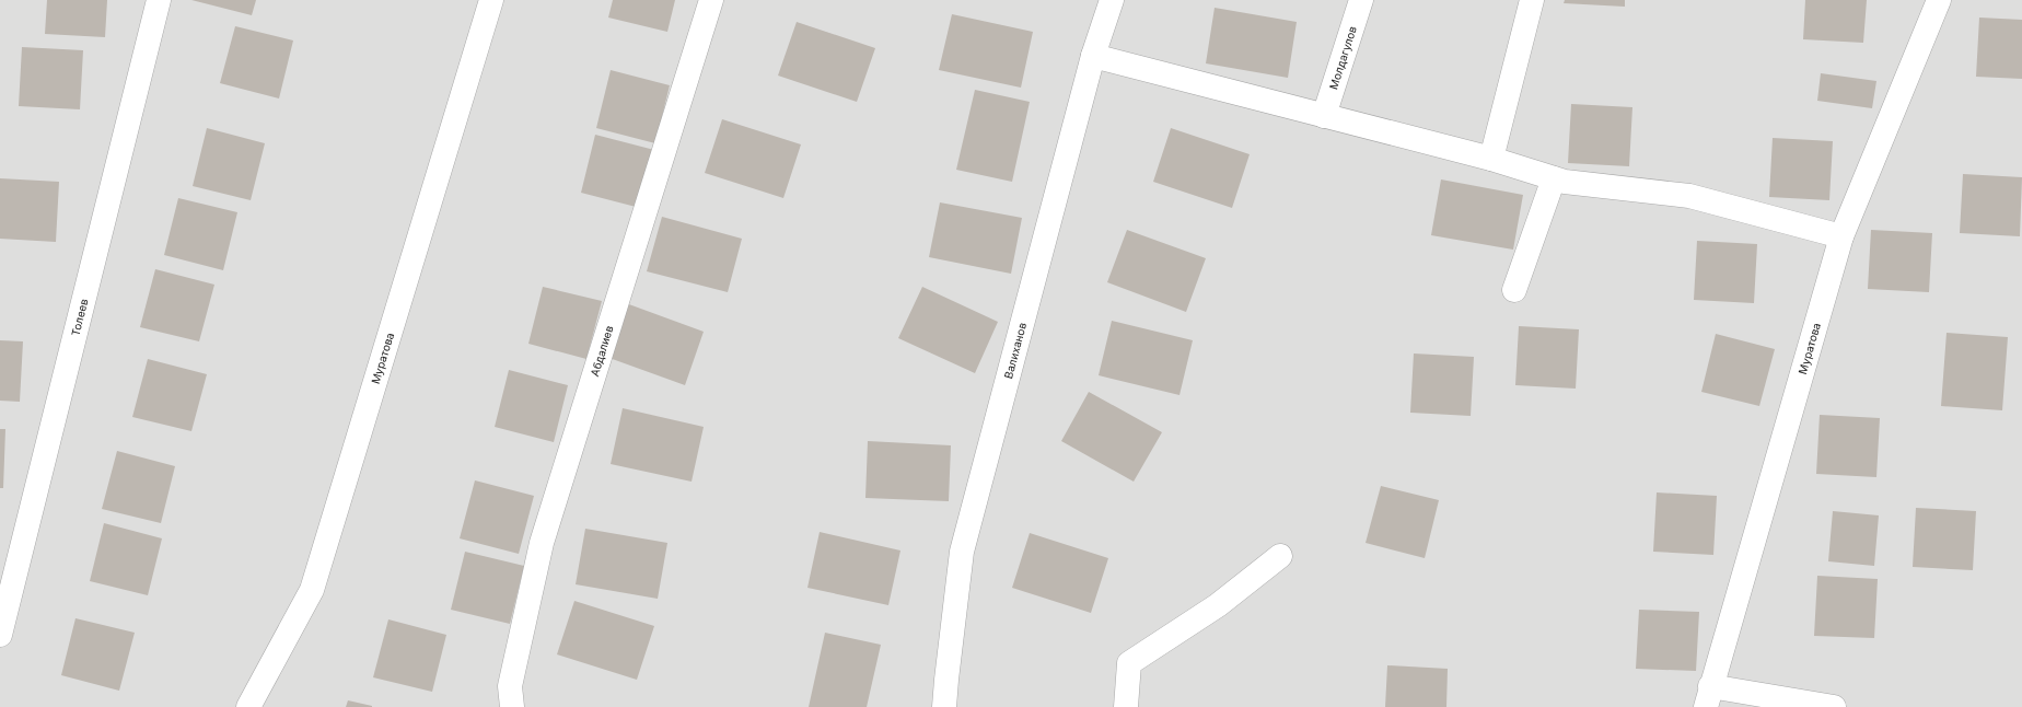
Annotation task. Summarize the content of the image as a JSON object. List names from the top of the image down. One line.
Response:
{"streets":{"street":["Молдагулов","Толеев","Муратова","Абдалиев","Валиханов"]}}
